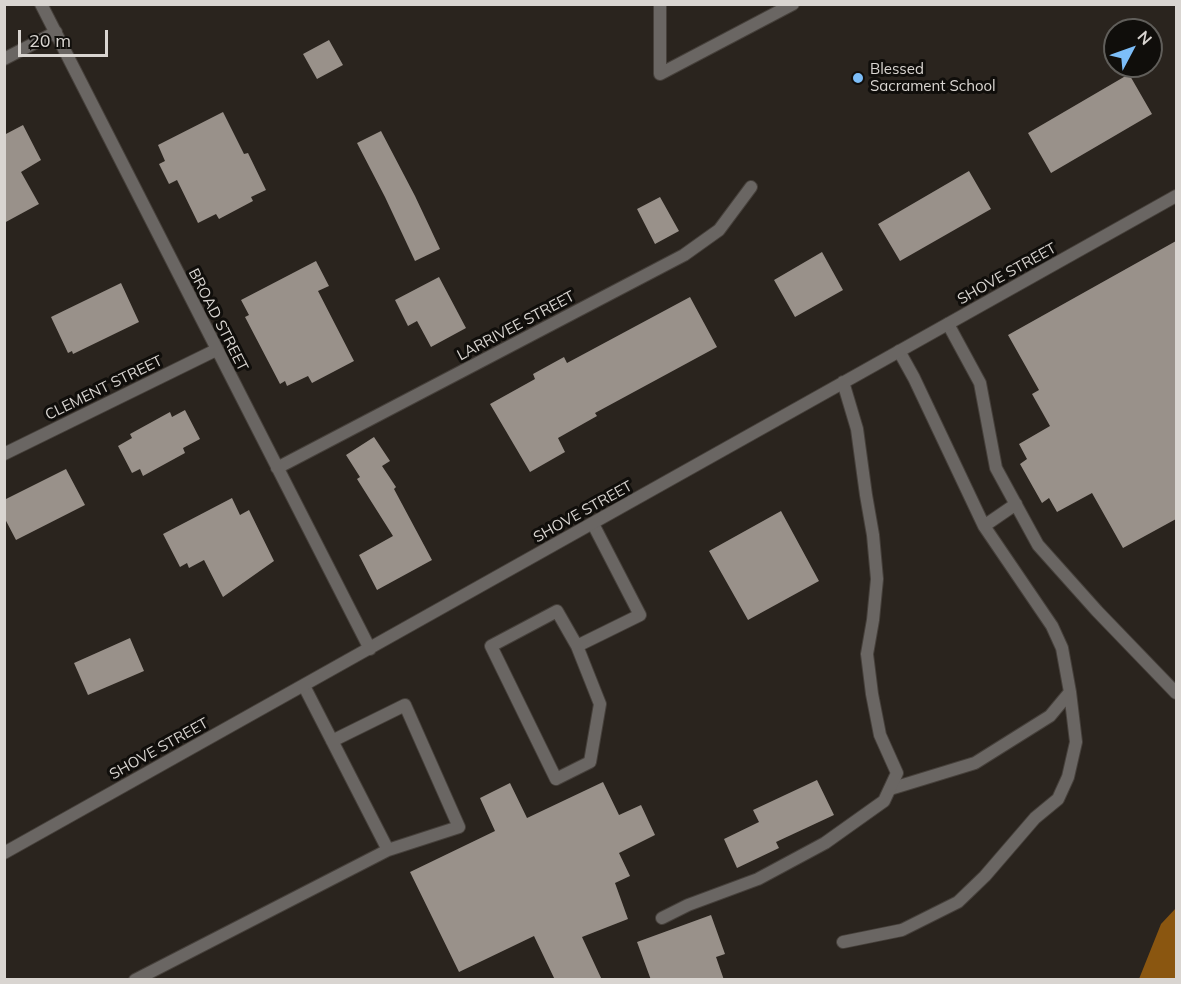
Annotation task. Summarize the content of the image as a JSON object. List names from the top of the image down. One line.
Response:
{"streets":{"street":["SHOVE STREET","BROAD STREET","LARRIVEE STREET","CLEMENT STREET"]},"crossings":[["SHOVE STREET","BROAD STREET"],["BROAD STREET","LARRIVEE STREET"],["BROAD STREET","CLEMENT STREET"]],"places":["Blessed Sacrament School"],"scale_bar":"20 m","north":"top right"}
